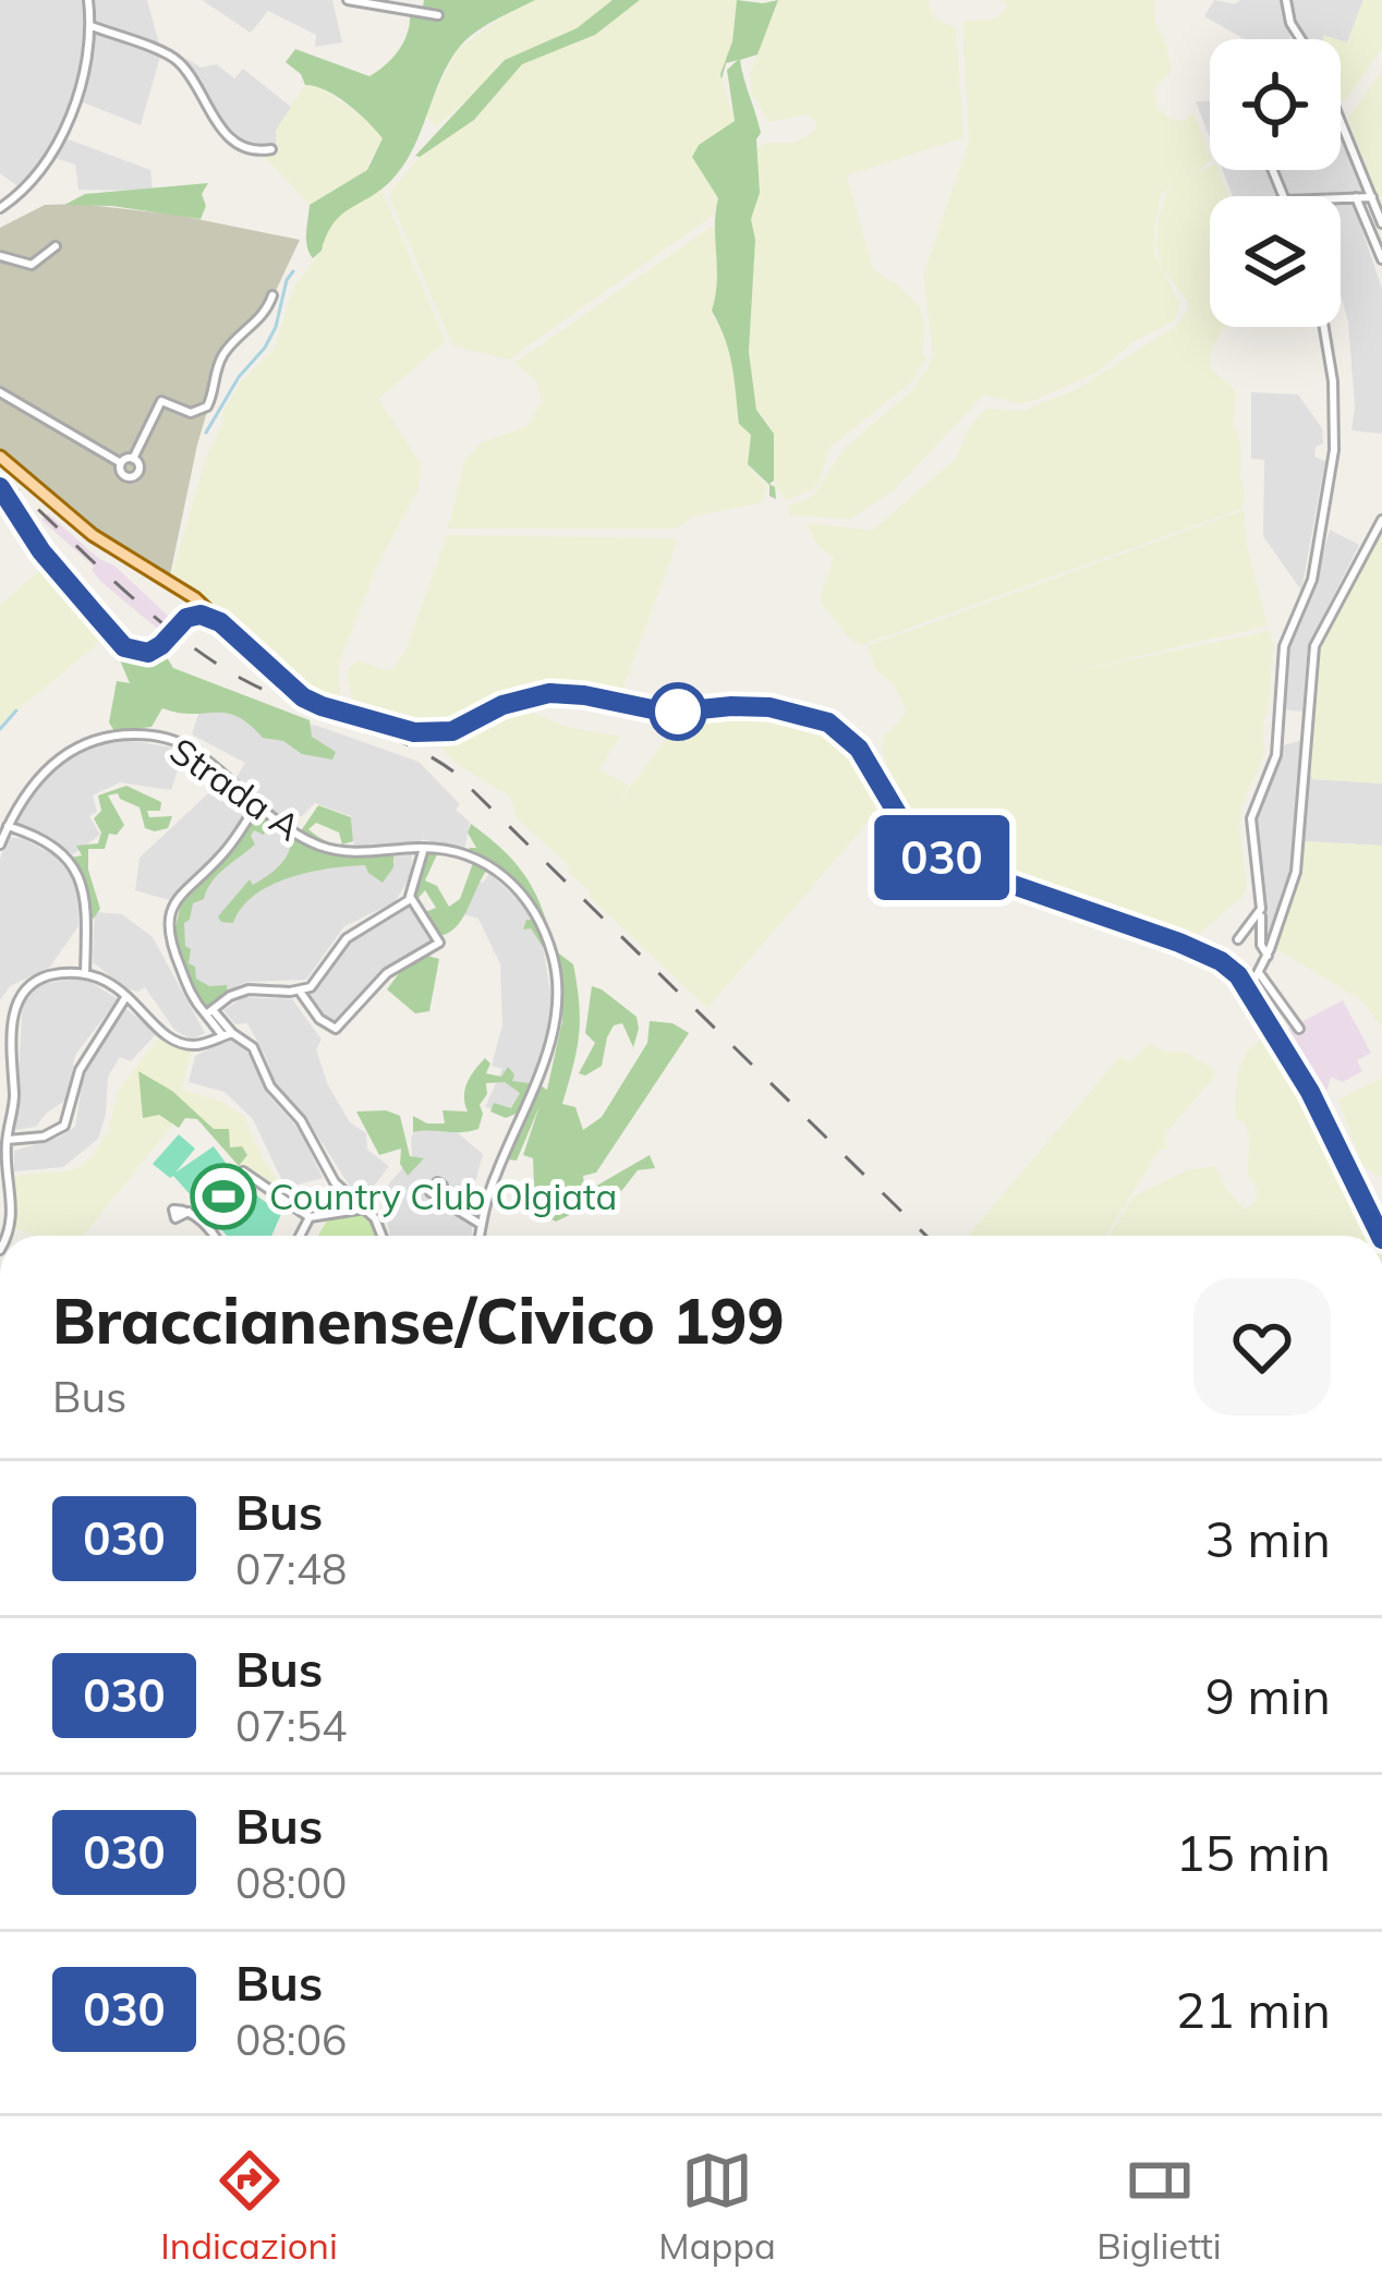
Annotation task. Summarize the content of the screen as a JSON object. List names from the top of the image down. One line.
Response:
{"streets":{"street":["Strada A"]},"places":{"sports":["Country Club Olgiata"]},"lines":["bus line 030"],"page":{"on_map":"030","heading":["Braccianense/Civico 199","Bus"],"list":[{"mark":"030","name":"Bus","note":"07:48","value":"3 min"},{"mark":"030","name":"Bus","note":"07:54","value":"9 min"},{"mark":"030","name":"Bus","note":"08:00","value":"15 min"},{"mark":"030","name":"Bus","note":"08:06","value":"21 min"}],"tabs":["Indicazioni","Mappa","Biglietti"]}}
